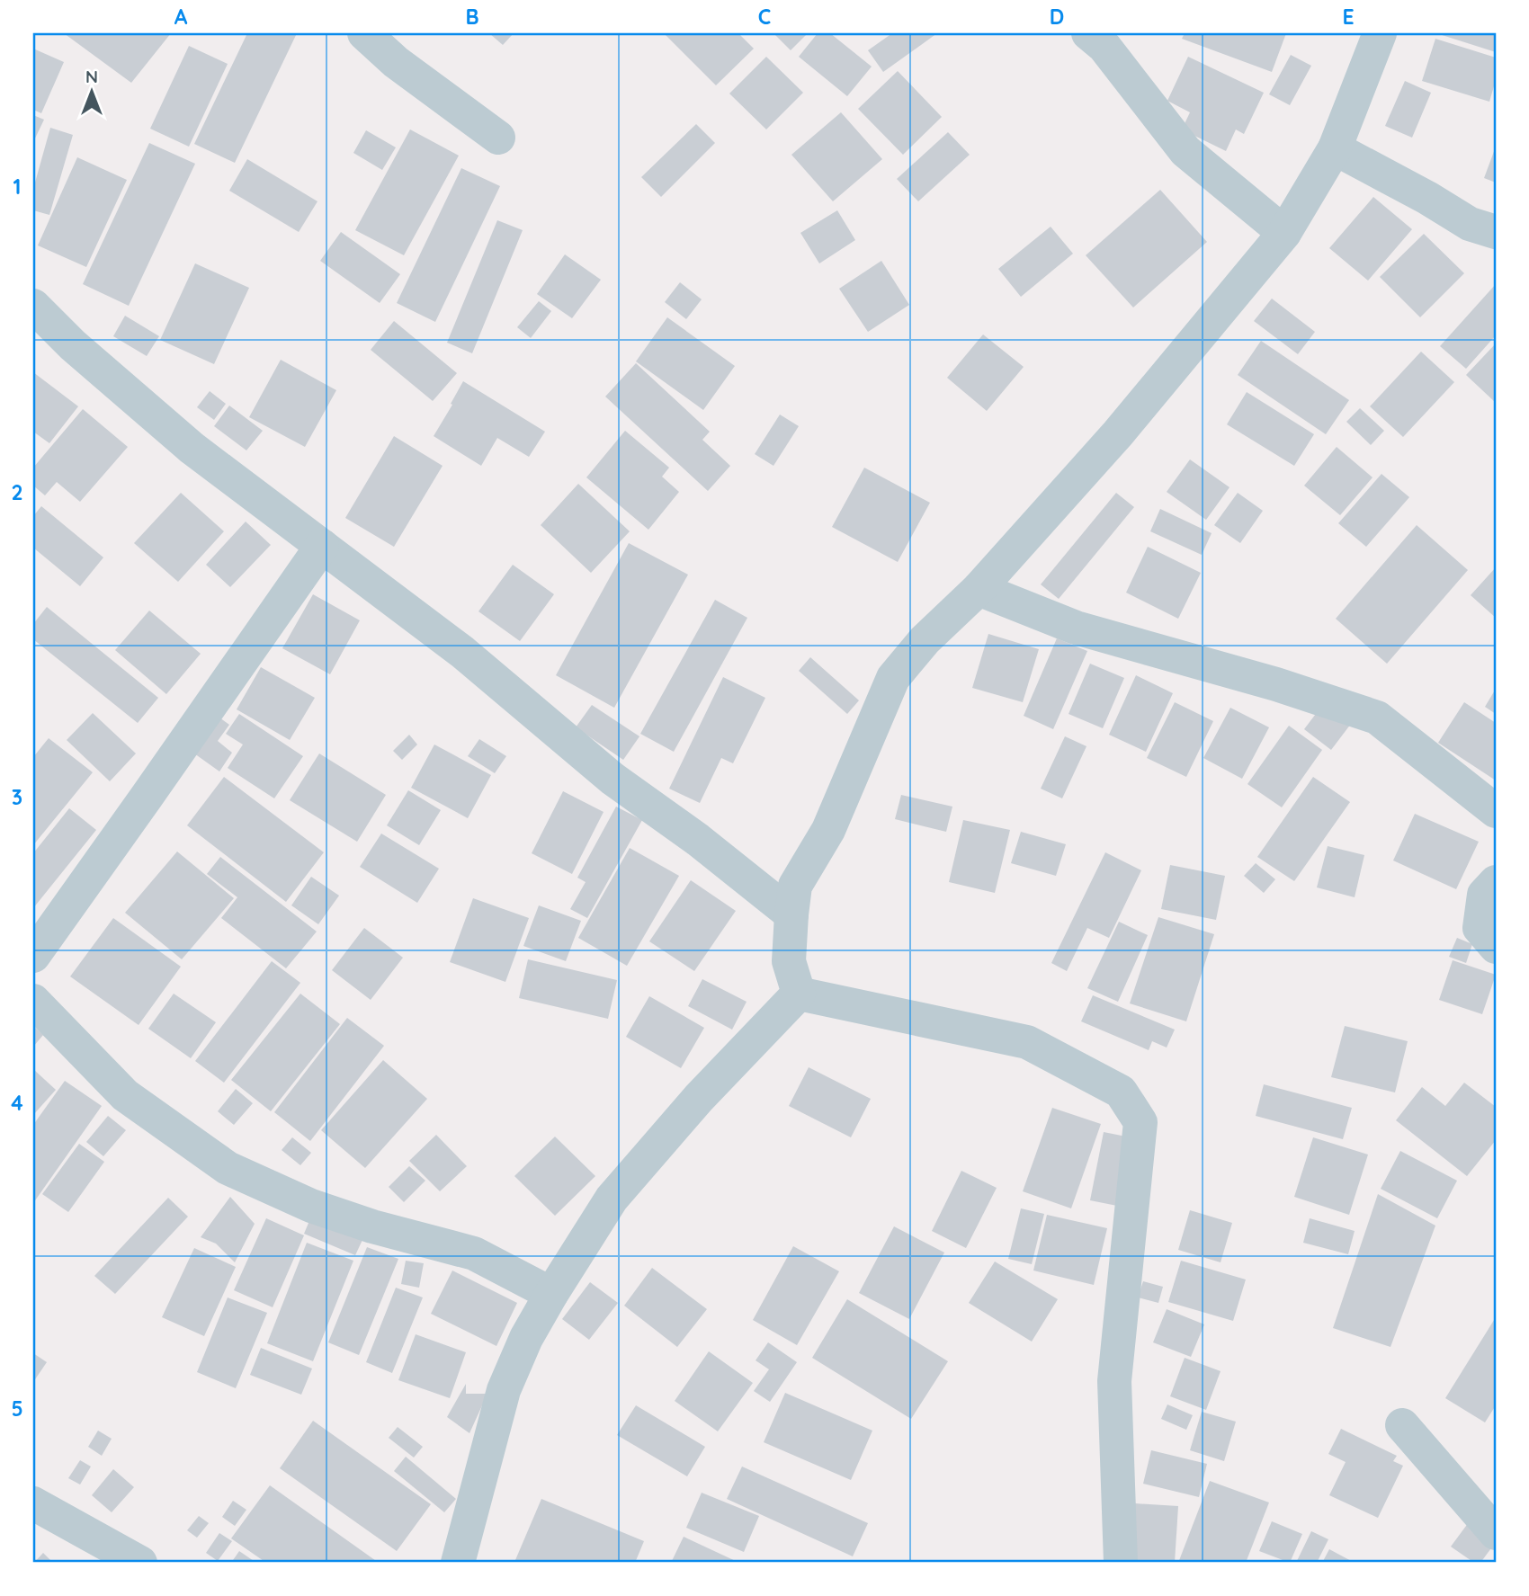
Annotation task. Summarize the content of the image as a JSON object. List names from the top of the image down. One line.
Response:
{"north":"top","grid":{"columns":["A","B","C","D","E"],"rows":["1","2","3","4","5"]}}
